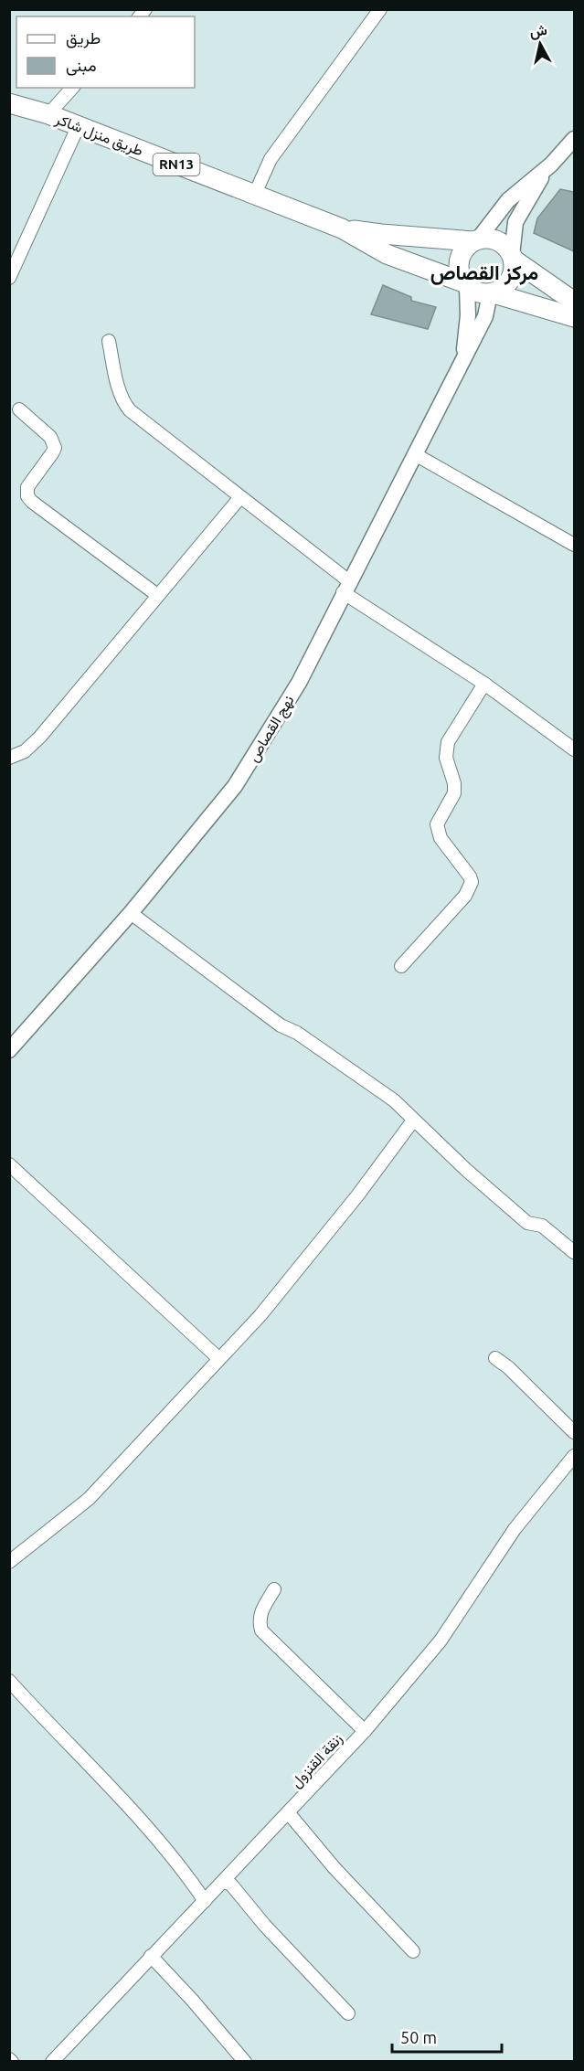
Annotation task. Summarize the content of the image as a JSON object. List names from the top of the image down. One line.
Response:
{"streets":{"main road":["طريق منزل شاكر","RN13"],"street":["نهج القصاص","زنقة القنزول"]},"crossings":[["طريق منزل شاكر","RN13"],["طريق منزل شاكر","نهج القصاص"],["RN13","نهج القصاص"]],"districts":["مركز القصاص"],"legend":["طريق","مبنى"],"scale_bar":"50 m","north":"top"}
